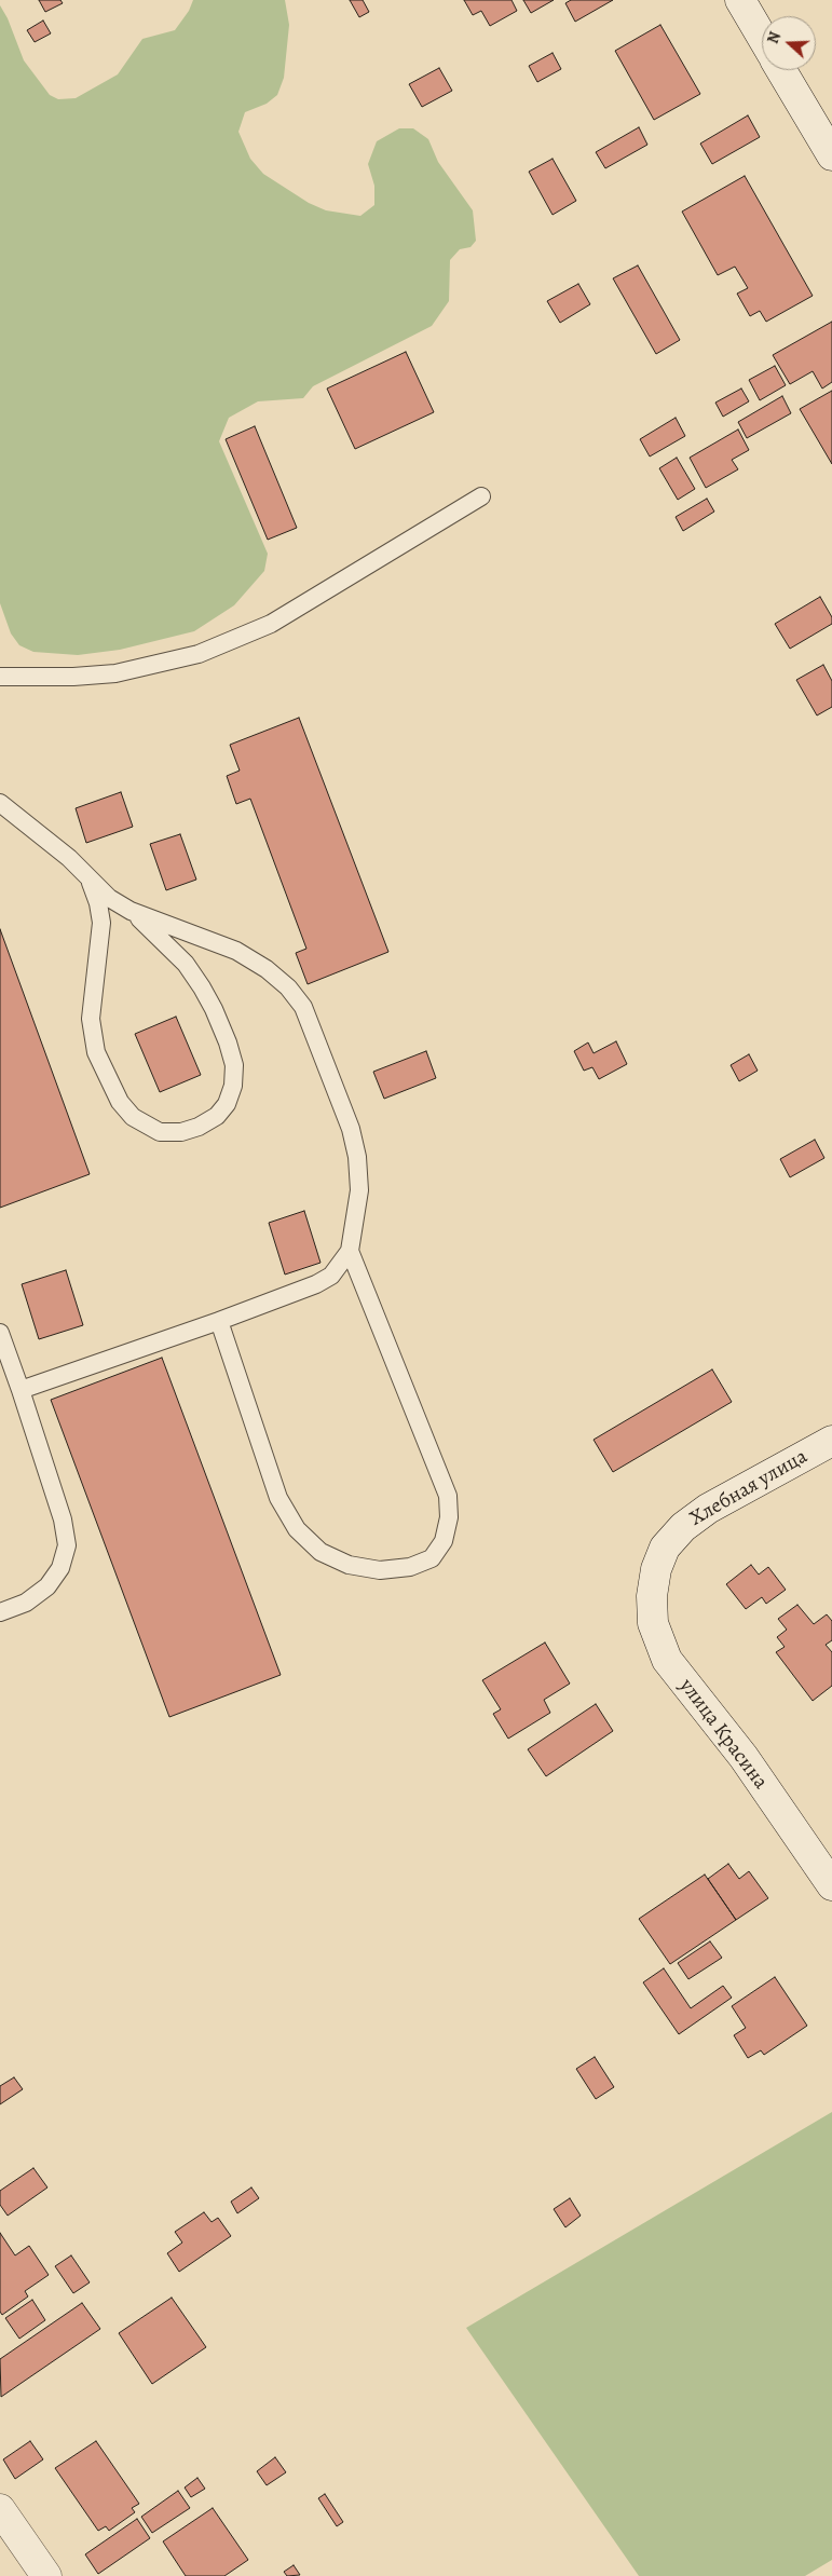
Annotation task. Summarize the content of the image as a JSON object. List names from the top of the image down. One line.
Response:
{"streets":{"street":["Хлебная улица","улица Красина"]},"crossings":[["Хлебная улица","улица Красина"]],"north":"left"}
